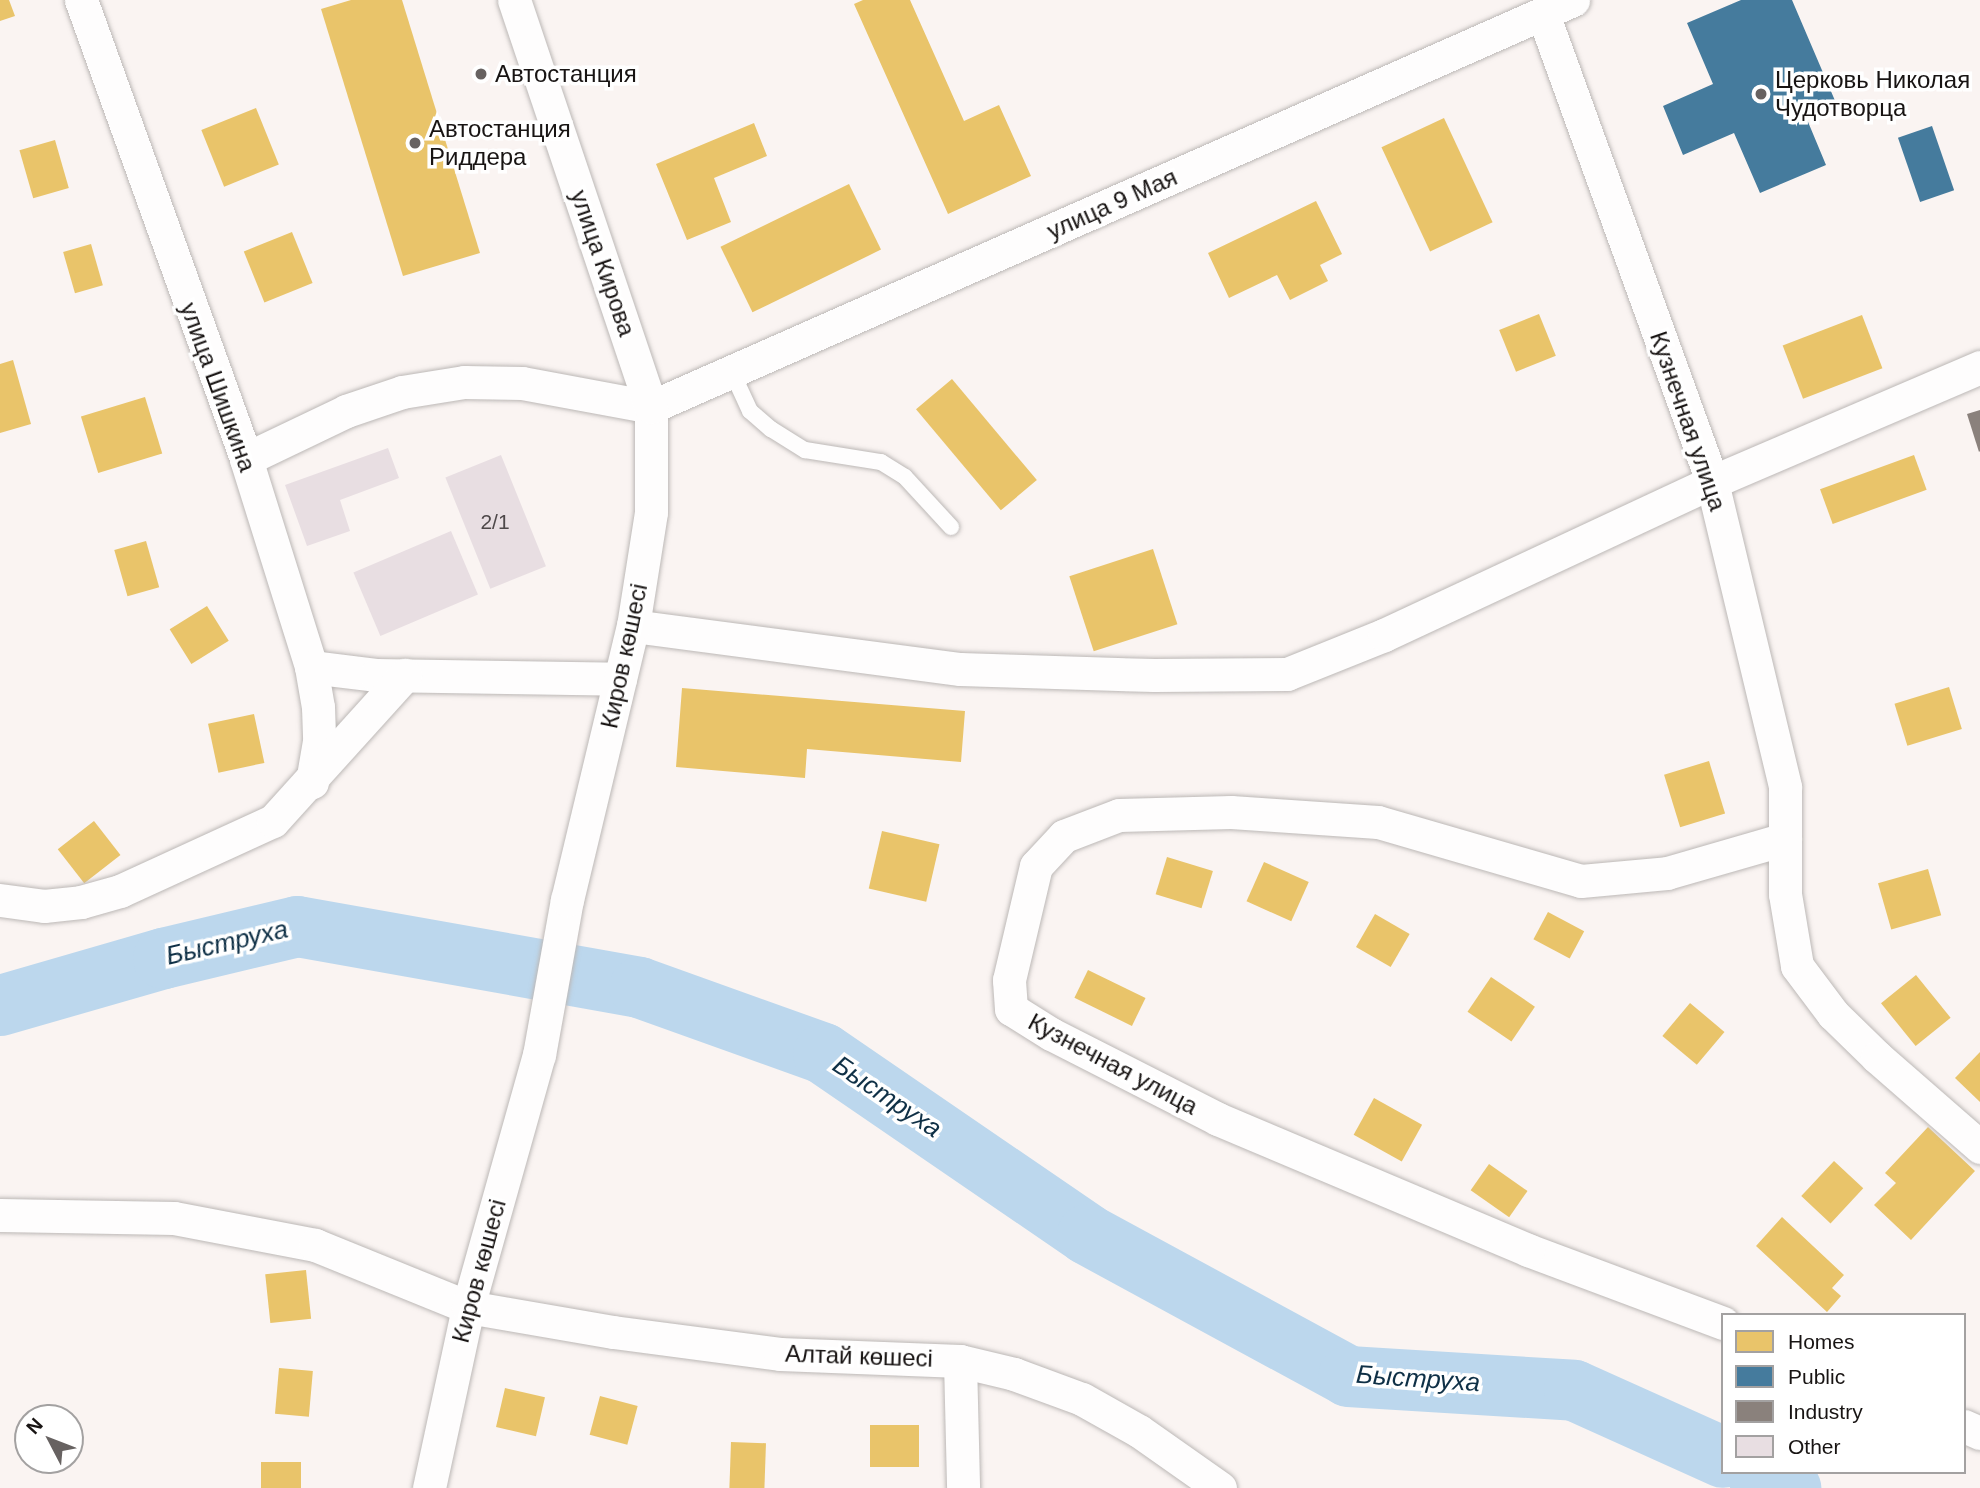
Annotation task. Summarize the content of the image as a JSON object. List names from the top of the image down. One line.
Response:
{"streets":{"street":["улица 9 Мая","улица Кирова","улица Шишкина","Кузнечная улица","Киров көшесі","Алтай көшесі"]},"crossings":[["улица 9 Мая","улица Кирова"],["улица 9 Мая","Кузнечная улица"],["улица 9 Мая","Киров көшесі"],["улица Кирова","Киров көшесі"],["Киров көшесі","Алтай көшесі"]],"water":["Быструха"],"places":["Автостанция","Церковь Николая Чудотворца","Автостанция Риддера"],"house_numbers":["2/1"],"legend":["Homes","Public","Industry","Other"],"north":"top left"}
